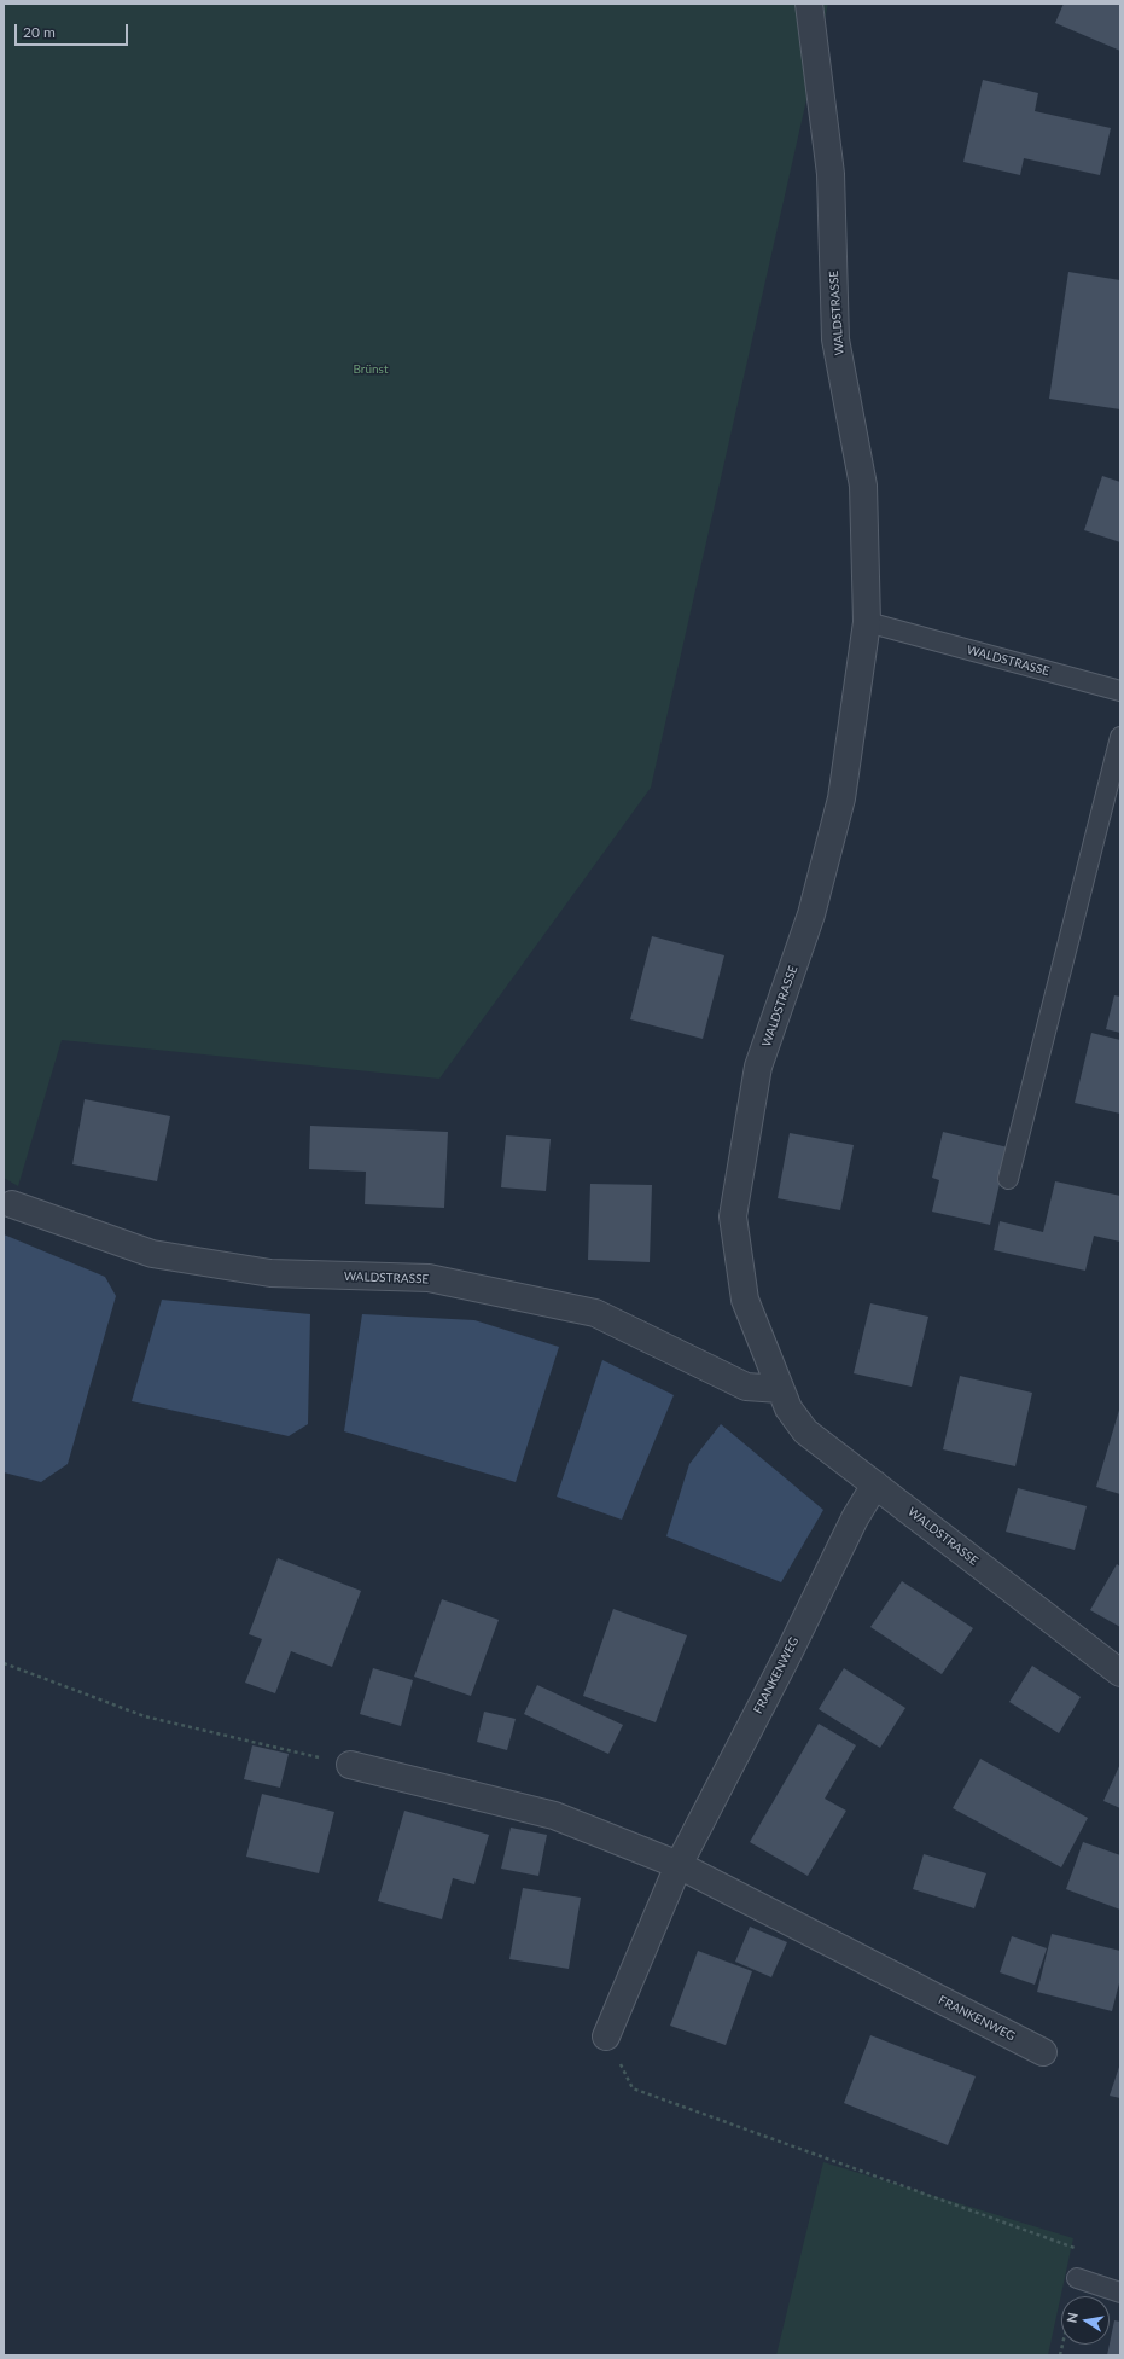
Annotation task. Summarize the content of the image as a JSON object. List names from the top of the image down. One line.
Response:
{"streets":{"street":["WALDSTRASSE","FRANKENWEG"]},"crossings":[["WALDSTRASSE","FRANKENWEG"]],"parks":["Brünst"],"scale_bar":"20 m","north":"left"}
